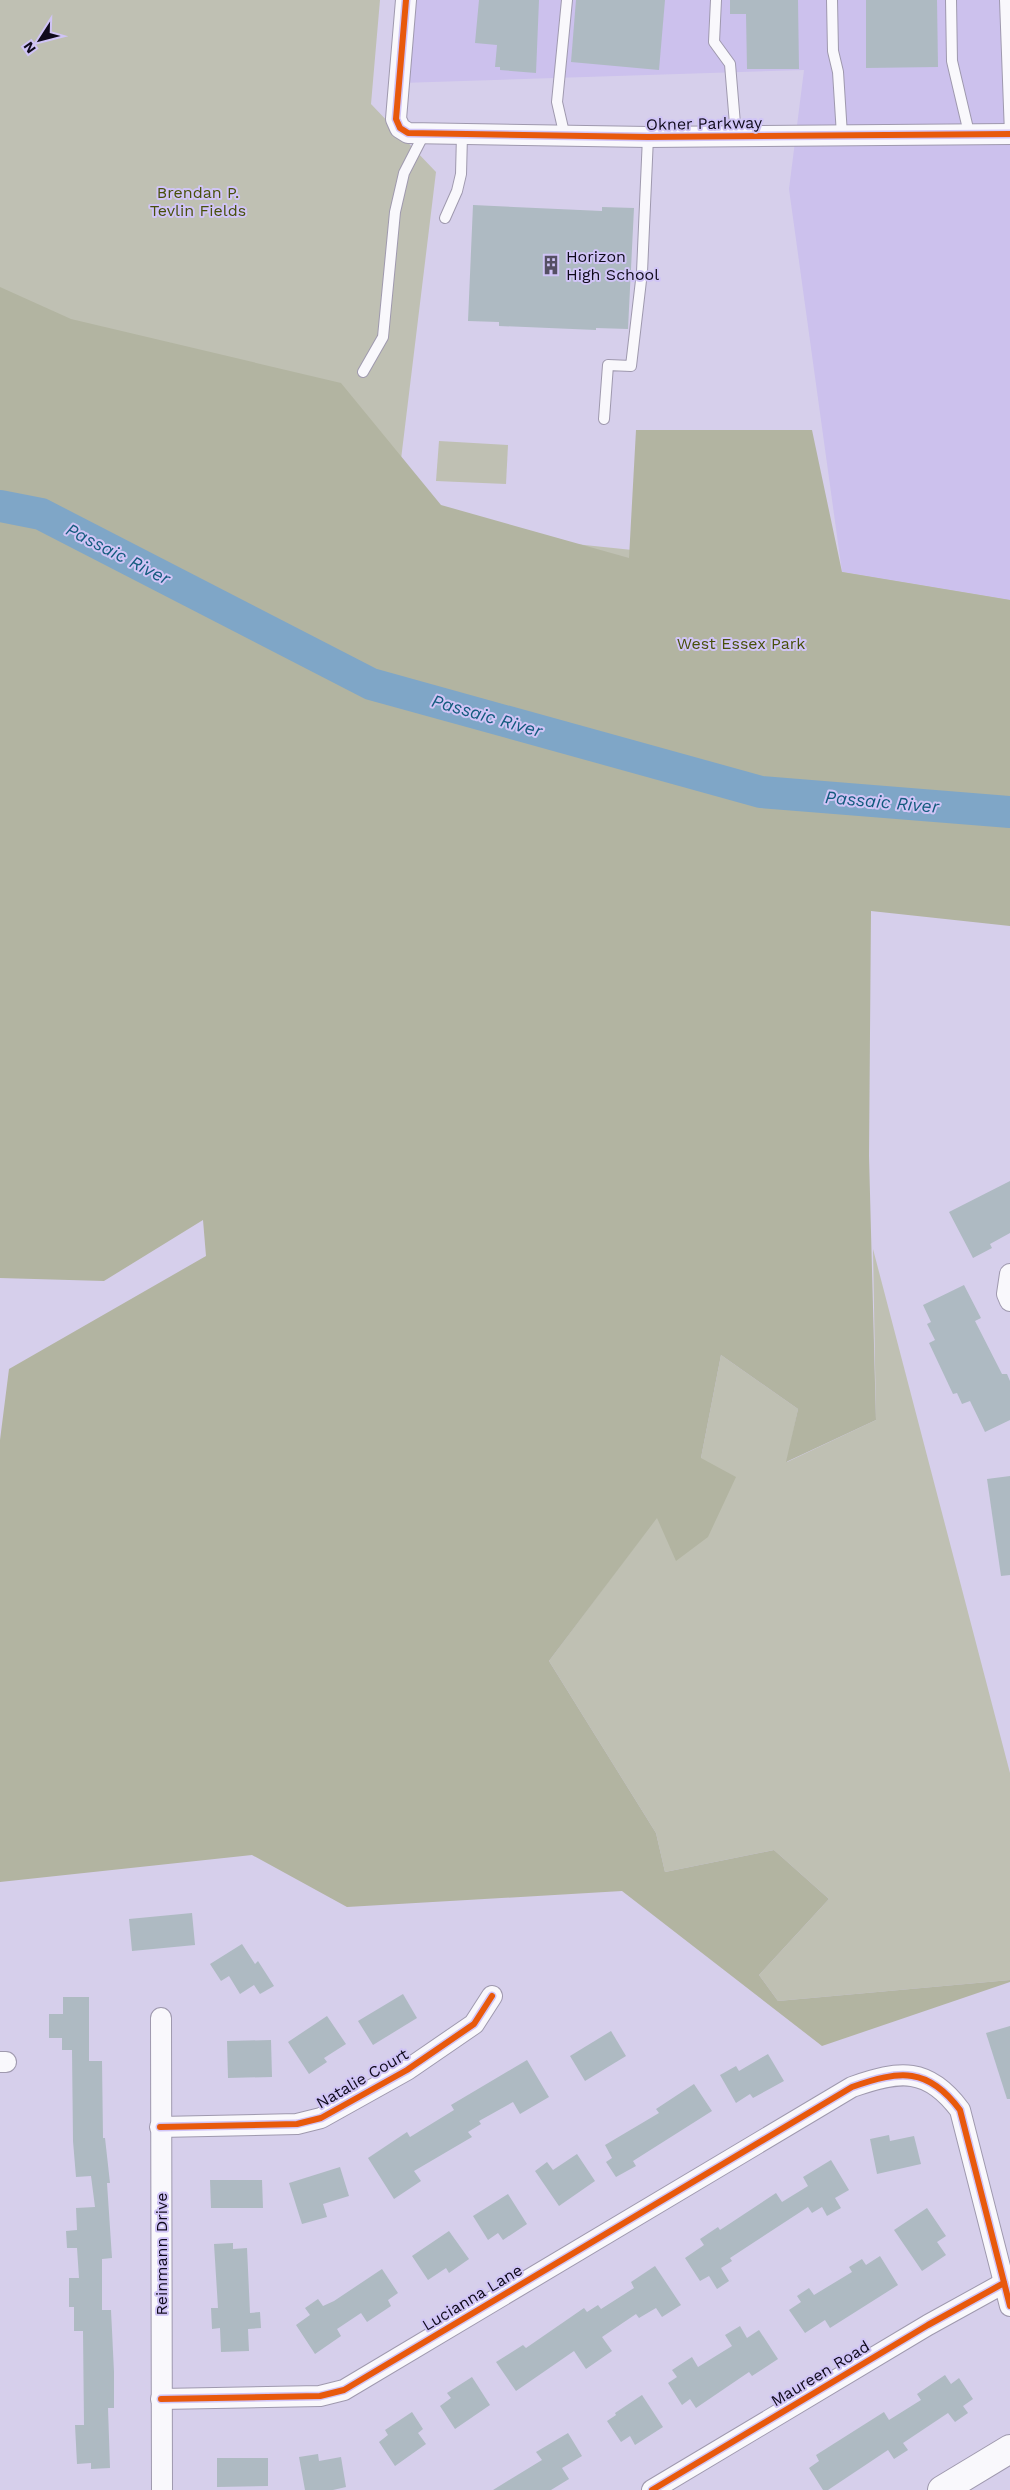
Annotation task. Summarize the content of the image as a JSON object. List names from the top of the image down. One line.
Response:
{"streets":{"street":["Okner Parkway","Natalie Court","Reinmann Drive","Lucianna Lane","Maureen Road"]},"crossings":[["Natalie Court","Reinmann Drive"],["Reinmann Drive","Lucianna Lane"],["Lucianna Lane","Maureen Road"]],"water":["Passaic River"],"parks":["Brendan P. Tevlin Fields","West Essex Park"],"places":{"building":["Horizon High School"]},"north":"bottom left"}
